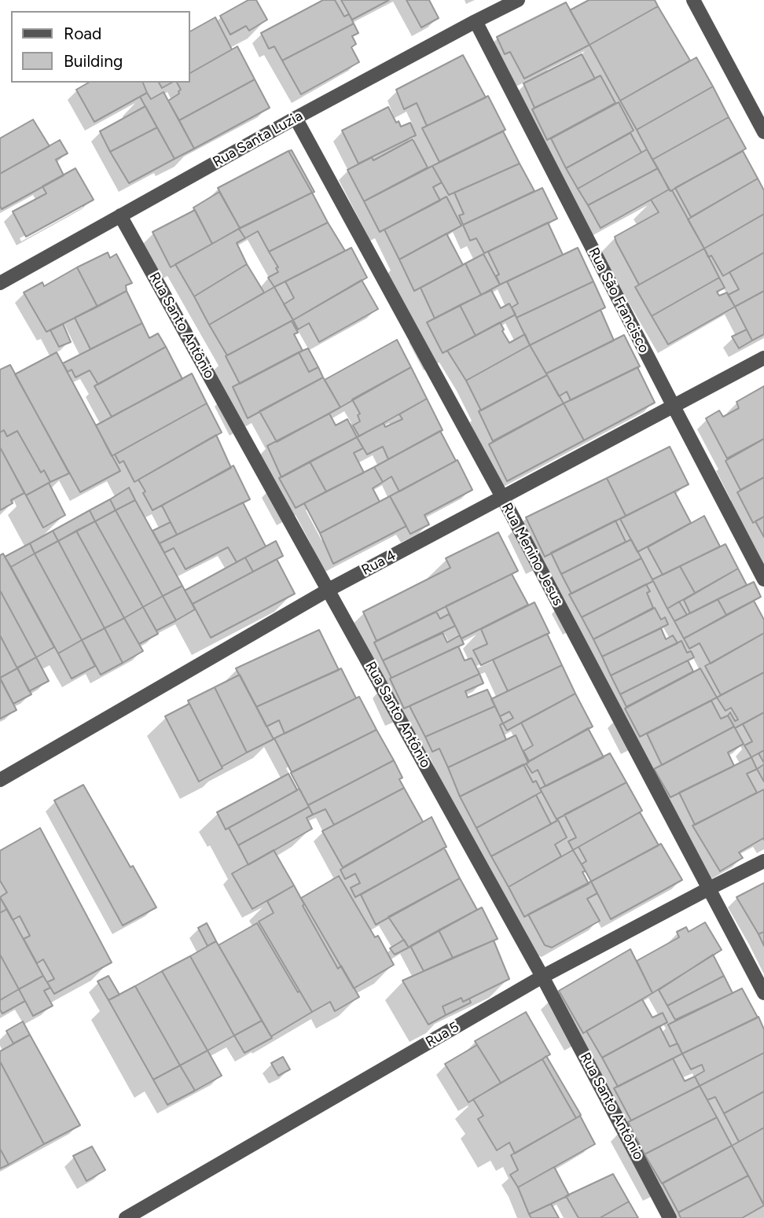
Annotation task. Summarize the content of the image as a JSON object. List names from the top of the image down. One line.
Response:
{"streets":{"street":["Rua Santa Luzia","Rua São Francisco","Rua Santo Antônio","Rua Menino Jesus","Rua 4","Rua 5"]},"crossings":[["Rua Santa Luzia","Rua São Francisco"],["Rua Santa Luzia","Rua Santo Antônio"],["Rua Santa Luzia","Rua Menino Jesus"],["Rua São Francisco","Rua 4"],["Rua Santo Antônio","Rua 4"],["Rua Santo Antônio","Rua 5"],["Rua Menino Jesus","Rua 4"],["Rua Menino Jesus","Rua 5"]],"legend":["Road","Building"]}
